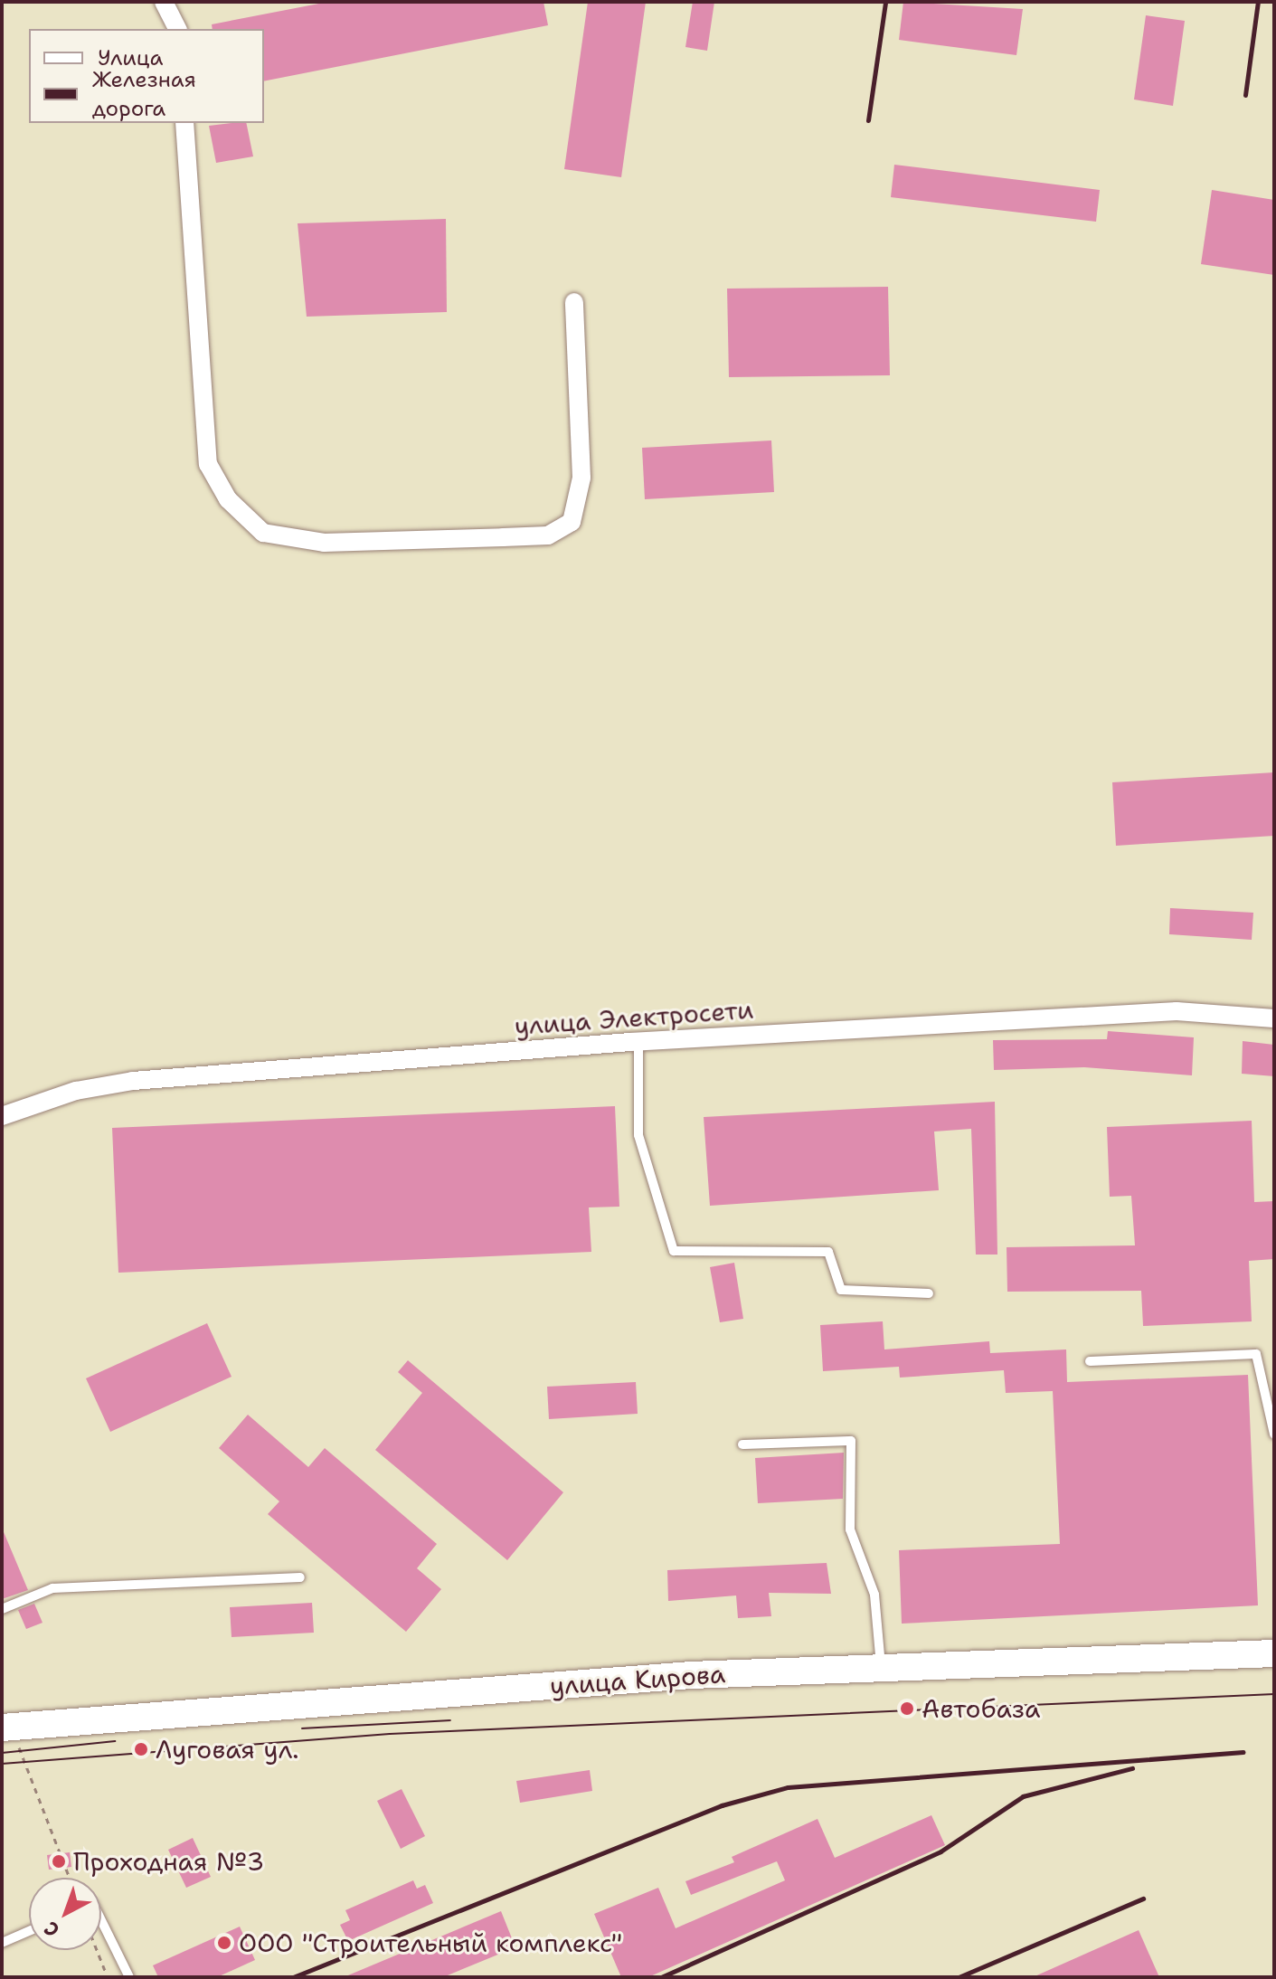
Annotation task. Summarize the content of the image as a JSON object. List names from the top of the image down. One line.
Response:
{"streets":{"main road":["улица Кирова"],"street":["улица Электросети"]},"places":["Автобаза","Луговая ул.","Проходная №3","ООО \"Строительный комплекс\""],"legend":["Улица","Железная дорога"],"north":"bottom left"}
